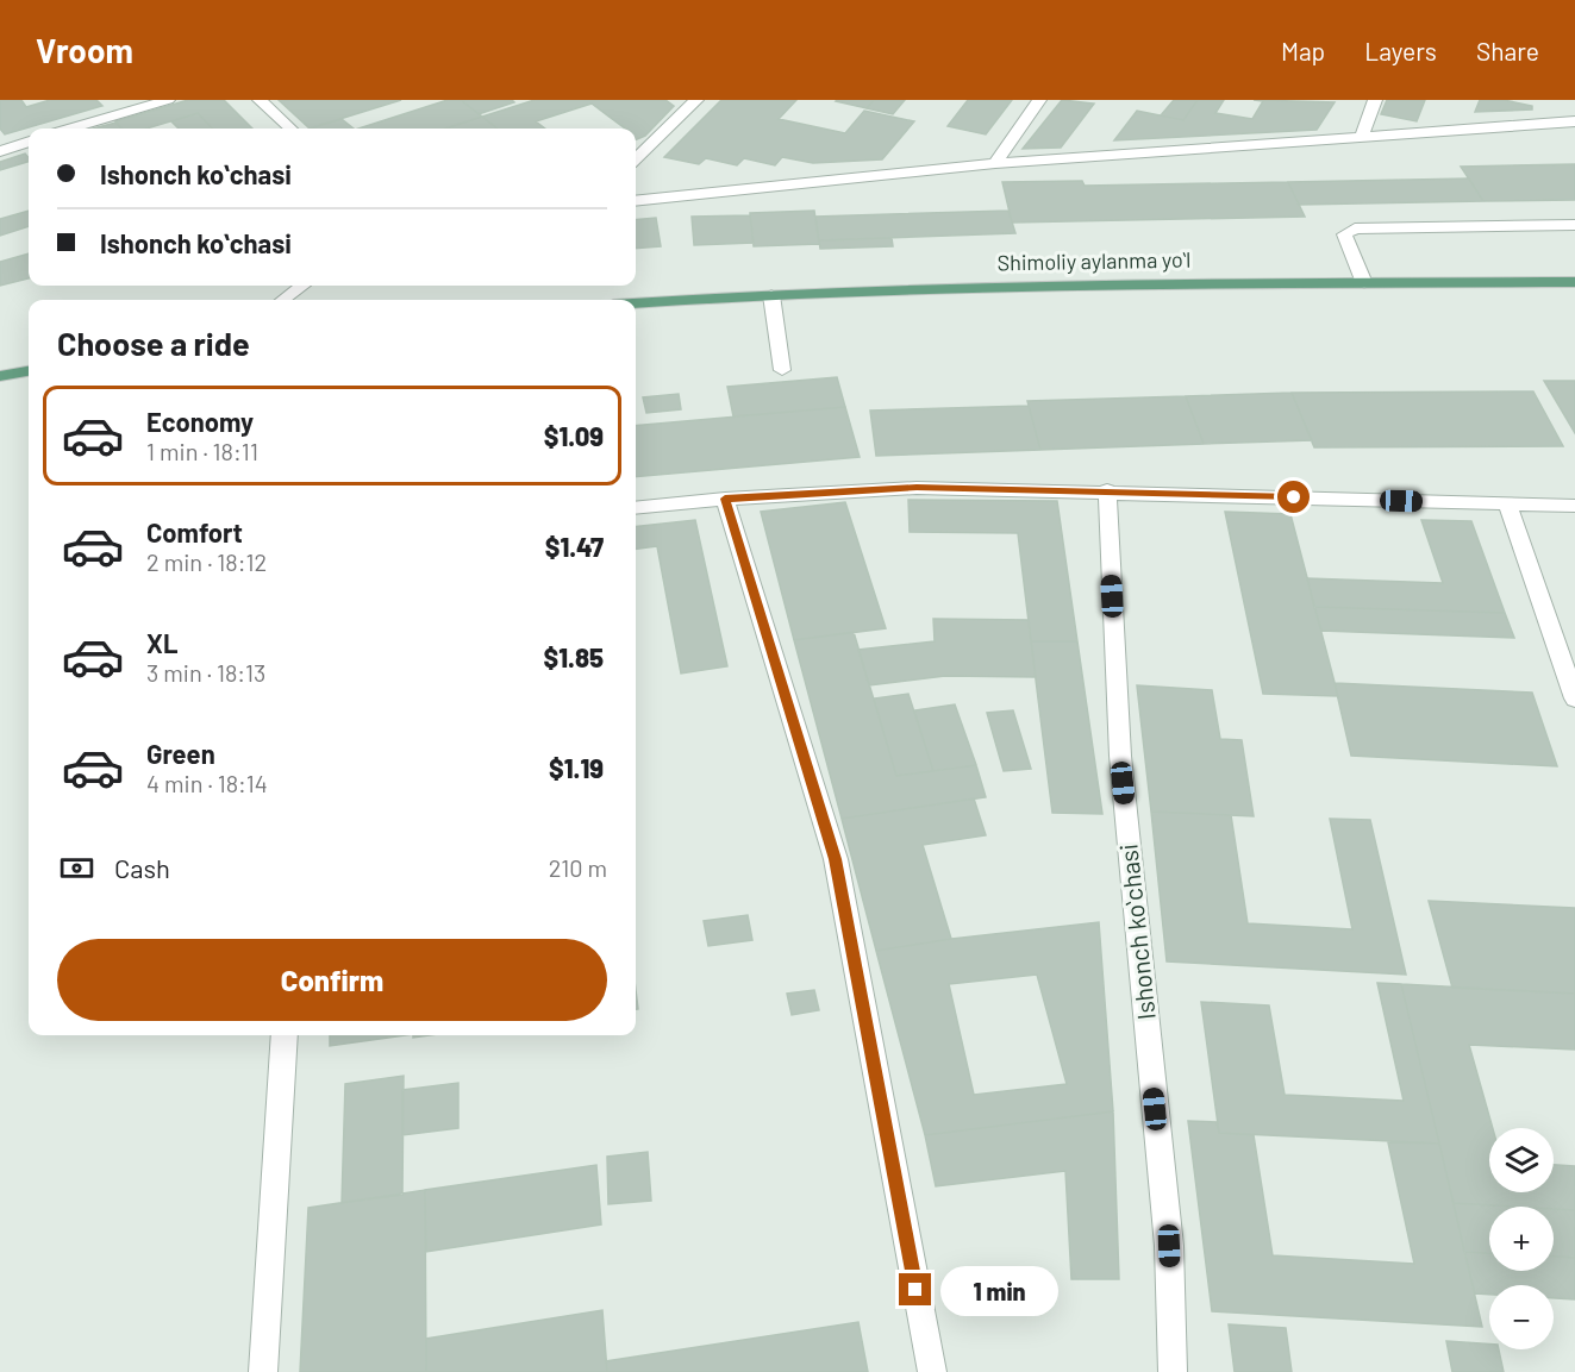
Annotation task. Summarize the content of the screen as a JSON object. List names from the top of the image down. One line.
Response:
{"streets":{"main road":["Shimoliy aylanma yoʻl"],"street":["Ishonch koʻchasi"]},"page":{"header":"Vroom","nav":["Map","Layers","Share"],"banner":["Ishonch koʻchasi","Ishonch koʻchasi"],"heading":"Choose a ride","list":[{"name":"Economy","note":"1 min · 18:11","value":"$1.09"},{"name":"Comfort","note":"2 min · 18:12","value":"$1.47"},{"name":"XL","note":"3 min · 18:13","value":"$1.85"},{"name":"Green","note":"4 min · 18:14","value":"$1.19"}],"pay":["Cash","210 m"],"buttons":"Confirm","map_buttons":["+","−"],"bubble":"1 min"}}
